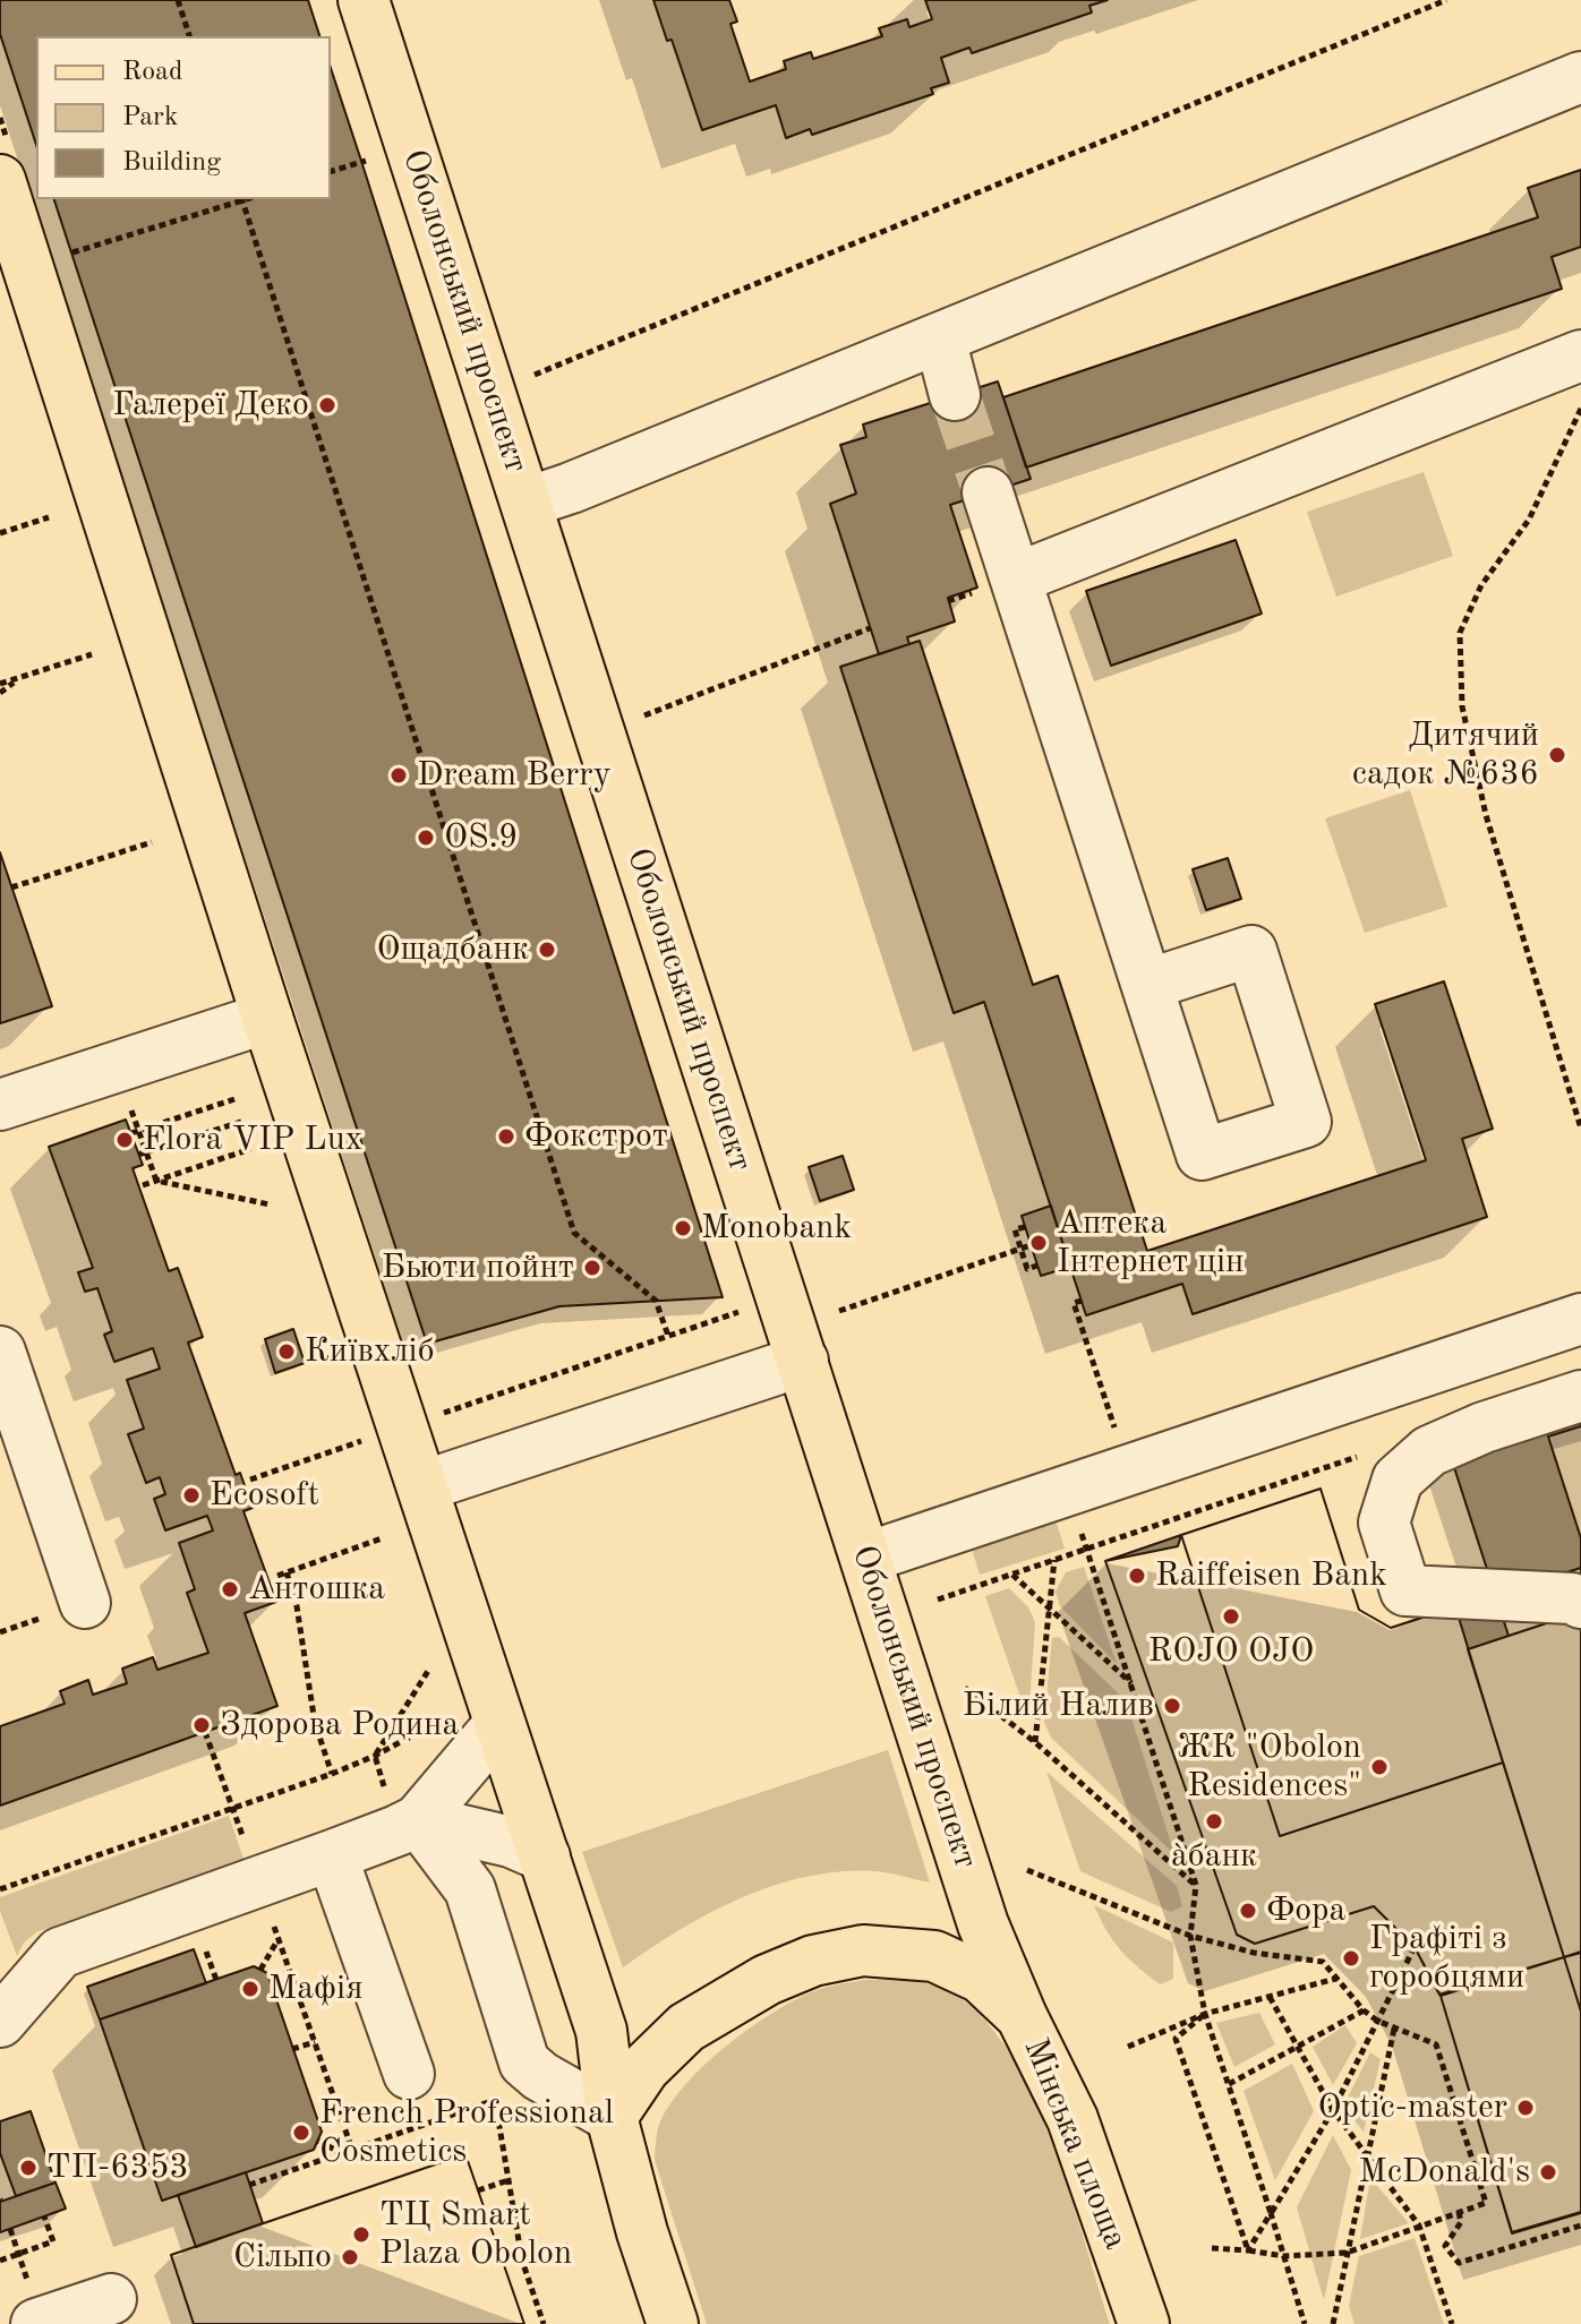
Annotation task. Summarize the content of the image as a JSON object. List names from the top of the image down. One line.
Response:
{"streets":{"main road":["Оболонський проспект","Мінська площа"]},"crossings":[["Оболонський проспект","Мінська площа"]],"places":["Галереї Деко","Дитячий садок №636","Dream Berry","OS.9","Ощадбанк","Фокстрот","Flora VIP Lux","Monobank","Аптека Інтернет цін","Бьюти пойнт","Київхліб","Ecosoft","Raiffeisen Bank","Антошка","ROJO OJO","Білий Налив","Здорова Родина","ЖК \"Obolon Residences\"","а̀банк","Фора","Графіті з горобцями","Мафія","Optic-master","French Professional Cosmetics","ТП-6353","McDonald's","ТЦ Smart Plaza Obolon","Сільпо"],"legend":["Road","Park","Building"]}
